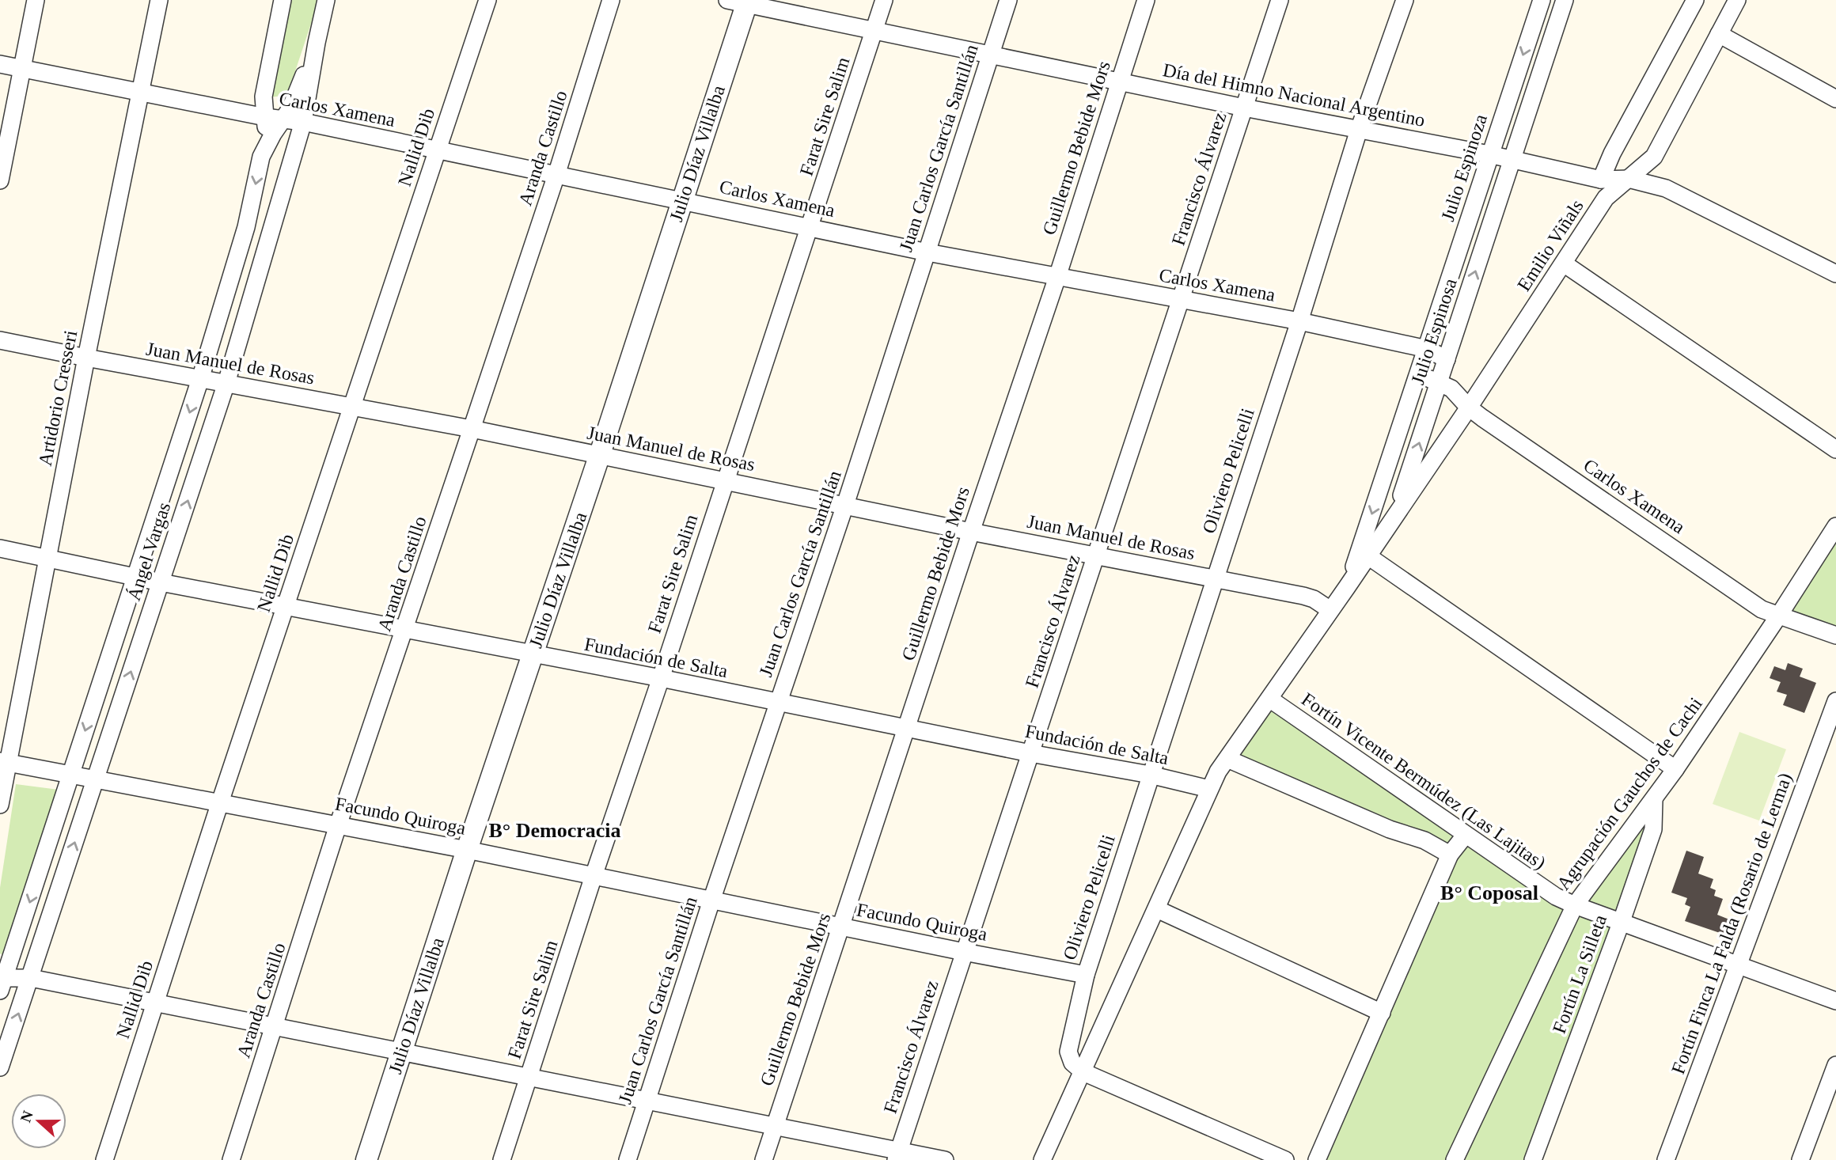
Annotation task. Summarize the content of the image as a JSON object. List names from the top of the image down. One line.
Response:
{"streets":{"street":["Día del Himno Nacional Argentino","Carlos Xamena","Farat Sire Salim","Nallid Dib","Aranda Castillo","Juan Carlos García Santillán","Guillermo Bebide Mors","Julio Díaz Villalba","Julio Espinoza","Francisco Álvarez","Emilio Viñals","Julio Espinosa","Juan Manuel de Rosas","Artidorio Cresseri","Oliviero Pelicelli","Ángel Vargas","Fundación de Salta","Fortín Vicente Bermúdez (Las Lajitas)","Agrupación Gauchos de Cachi","Facundo Quiroga","Fortín Finca La Falda (Rosario de Lerma)","Fortín La Silleta"]},"crossings":[["Día del Himno Nacional Argentino","Farat Sire Salim"],["Día del Himno Nacional Argentino","Juan Carlos García Santillán"],["Día del Himno Nacional Argentino","Guillermo Bebide Mors"],["Día del Himno Nacional Argentino","Julio Díaz Villalba"],["Día del Himno Nacional Argentino","Julio Espinoza"],["Día del Himno Nacional Argentino","Francisco Álvarez"],["Día del Himno Nacional Argentino","Emilio Viñals"],["Día del Himno Nacional Argentino","Julio Espinosa"],["Día del Himno Nacional Argentino","Oliviero Pelicelli"],["Carlos Xamena","Farat Sire Salim"],["Carlos Xamena","Nallid Dib"],["Carlos Xamena","Aranda Castillo"],["Carlos Xamena","Juan Carlos García Santillán"],["Carlos Xamena","Guillermo Bebide Mors"],["Carlos Xamena","Julio Díaz Villalba"],["Carlos Xamena","Julio Espinoza"],["Carlos Xamena","Francisco Álvarez"],["Carlos Xamena","Emilio Viñals"],["Carlos Xamena","Julio Espinosa"],["Carlos Xamena","Artidorio Cresseri"],["Carlos Xamena","Oliviero Pelicelli"],["Carlos Xamena","Ángel Vargas"],["Carlos Xamena","Agrupación Gauchos de Cachi"],["Farat Sire Salim","Juan Manuel de Rosas"],["Farat Sire Salim","Fundación de Salta"],["Farat Sire Salim","Facundo Quiroga"],["Nallid Dib","Juan Manuel de Rosas"],["Nallid Dib","Fundación de Salta"],["Nallid Dib","Facundo Quiroga"],["Aranda Castillo","Juan Manuel de Rosas"],["Aranda Castillo","Fundación de Salta"],["Aranda Castillo","Facundo Quiroga"],["Juan Carlos García Santillán","Juan Manuel de Rosas"],["Juan Carlos García Santillán","Fundación de Salta"],["Juan Carlos García Santillán","Facundo Quiroga"],["Guillermo Bebide Mors","Juan Manuel de Rosas"],["Guillermo Bebide Mors","Fundación de Salta"],["Guillermo Bebide Mors","Facundo Quiroga"],["Julio Díaz Villalba","Juan Manuel de Rosas"],["Julio Díaz Villalba","Fundación de Salta"],["Julio Díaz Villalba","Facundo Quiroga"],["Julio Espinoza","Julio Espinosa"],["Francisco Álvarez","Juan Manuel de Rosas"],["Francisco Álvarez","Fundación de Salta"],["Francisco Álvarez","Facundo Quiroga"],["Emilio Viñals","Julio Espinosa"],["Juan Manuel de Rosas","Artidorio Cresseri"],["Juan Manuel de Rosas","Oliviero Pelicelli"],["Juan Manuel de Rosas","Ángel Vargas"],["Artidorio Cresseri","Fundación de Salta"],["Artidorio Cresseri","Facundo Quiroga"],["Oliviero Pelicelli","Fundación de Salta"],["Oliviero Pelicelli","Facundo Quiroga"],["Ángel Vargas","Fundación de Salta"],["Ángel Vargas","Facundo Quiroga"],["Fortín Vicente Bermúdez (Las Lajitas)","Agrupación Gauchos de Cachi"],["Fortín Vicente Bermúdez (Las Lajitas)","Fortín Finca La Falda (Rosario de Lerma)"],["Fortín Vicente Bermúdez (Las Lajitas)","Fortín La Silleta"],["Agrupación Gauchos de Cachi","Fortín La Silleta"]],"districts":["B° Democracia","B° Coposal"],"north":"left"}
